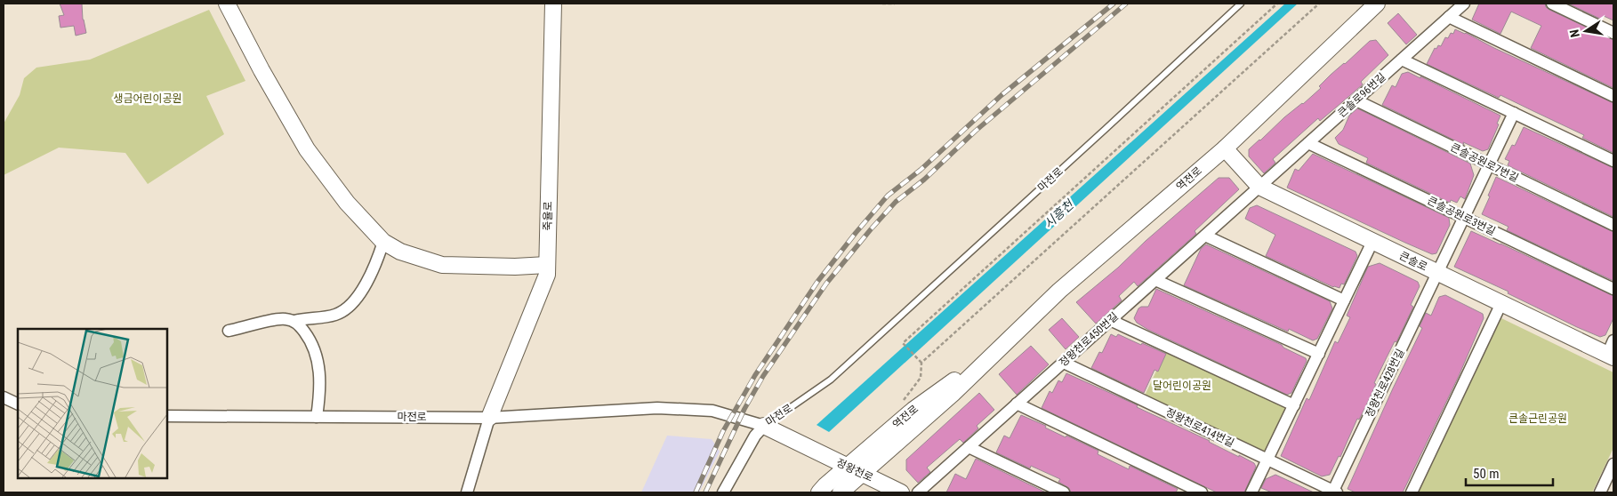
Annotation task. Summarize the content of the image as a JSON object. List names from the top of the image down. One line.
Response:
{"streets":{"street":["큰솔로96번길","큰솔공원로7번길","역전로","마전로","죽율로","큰솔공원로3번길","큰솔로","정왕천로450번길","정왕천로428번길","정왕천로414번길","정왕천로"]},"crossings":[["큰솔로96번길","큰솔공원로7번길"],["큰솔로96번길","큰솔공원로3번길"],["큰솔로96번길","큰솔로"],["큰솔로96번길","정왕천로450번길"],["큰솔공원로7번길","정왕천로428번길"],["역전로","큰솔로"],["역전로","정왕천로"],["마전로","죽율로"],["마전로","정왕천로"],["큰솔공원로3번길","정왕천로428번길"],["큰솔로","정왕천로450번길"],["큰솔로","정왕천로428번길"],["정왕천로450번길","정왕천로414번길"],["정왕천로428번길","정왕천로414번길"]],"water":["시흥천"],"parks":["생금어린이공원","달어린이공원","큰솔근린공원"],"scale_bar":"50 m","north":"left"}
